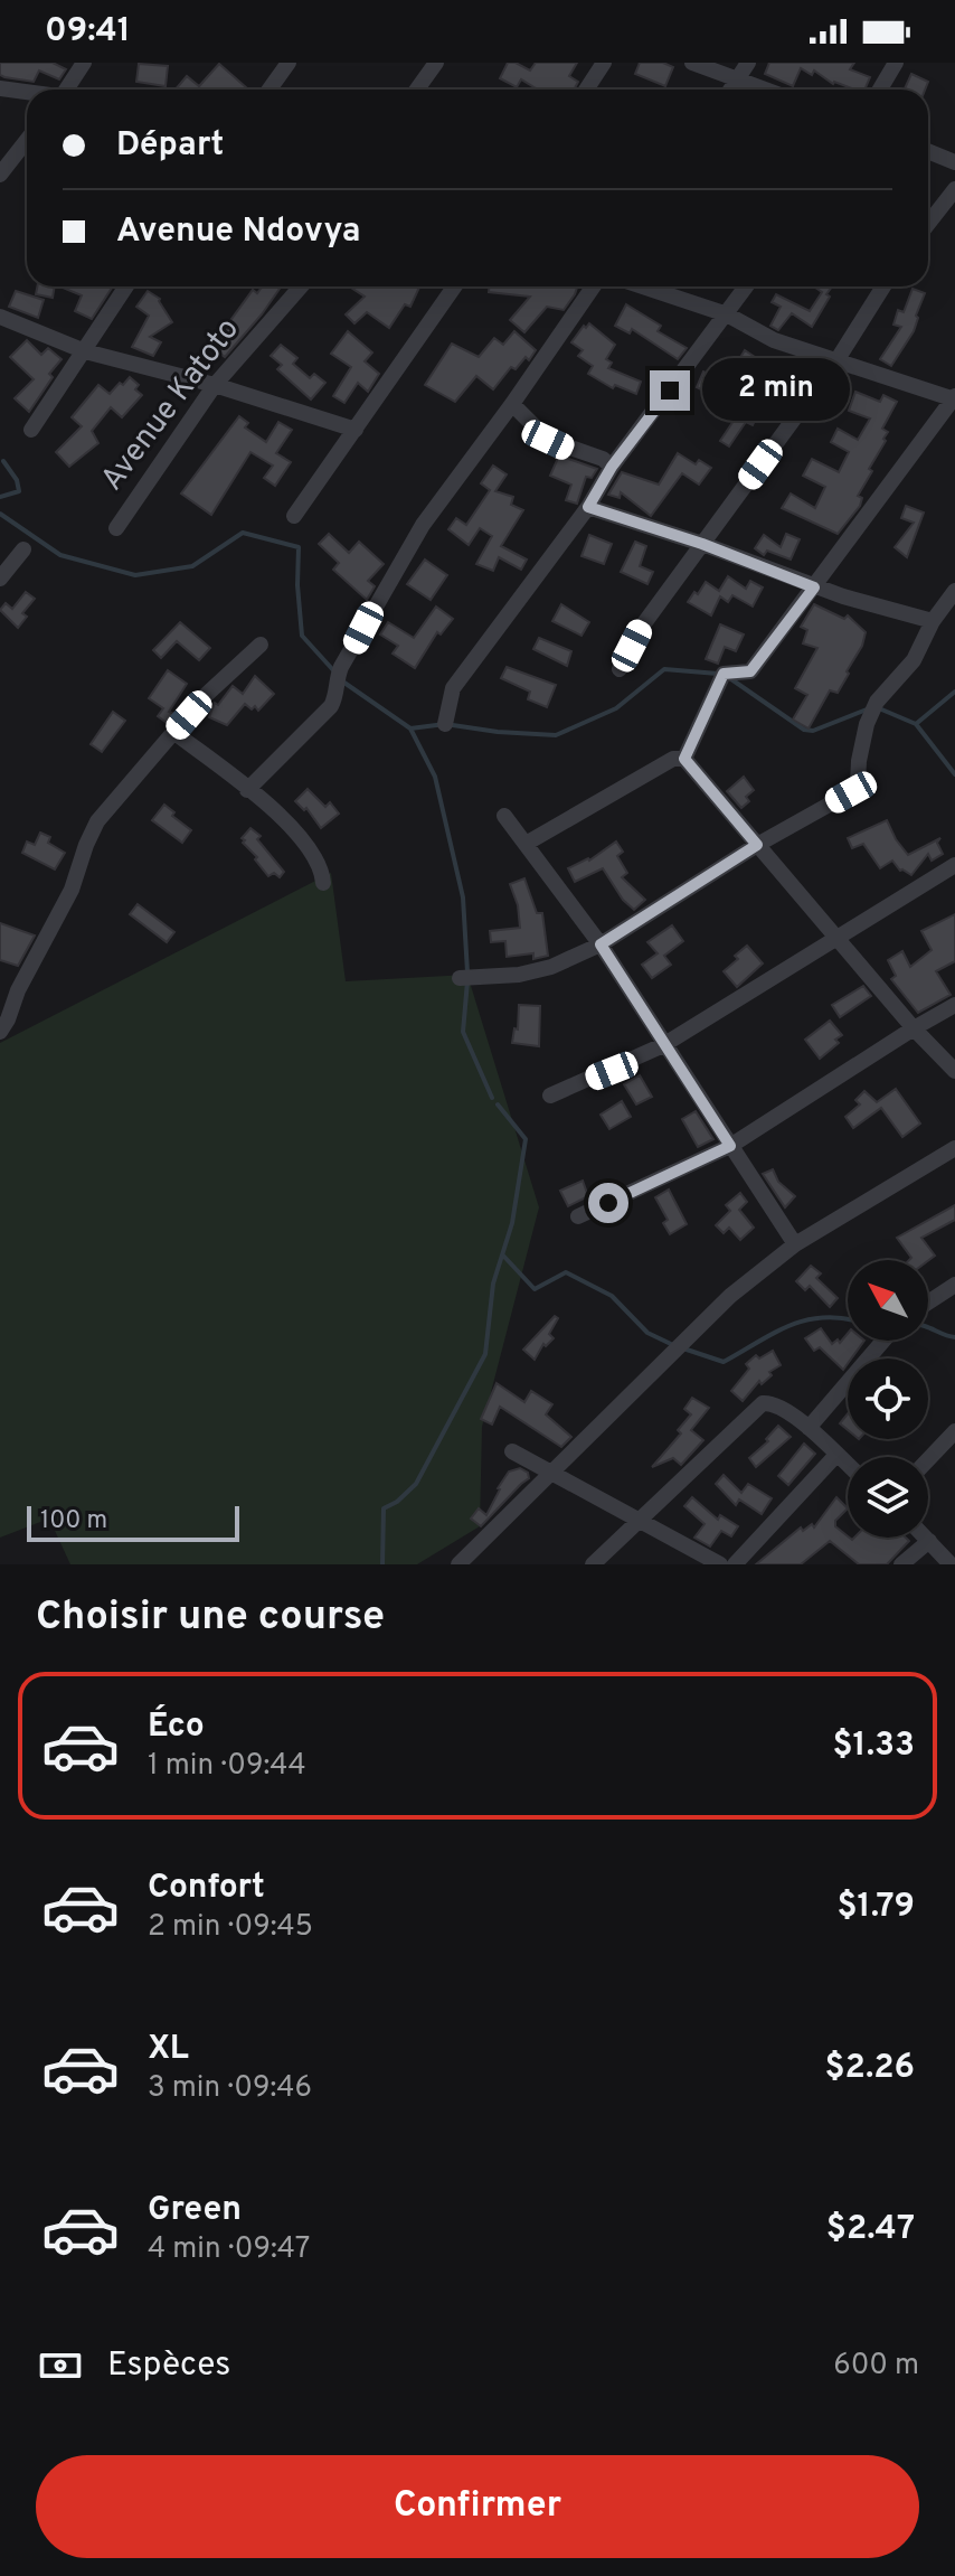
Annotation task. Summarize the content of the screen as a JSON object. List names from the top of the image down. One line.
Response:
{"streets":{"street":["Avenue Katoto"]},"scale_bar":"100 m","north":"top left","page":{"status":"09:41","banner":["Départ","Avenue Ndovya"],"bubble":"2 min","scale":"100 m","heading":"Choisir une course","list":[{"name":"Éco","note":"1 min · 09:44","value":"$1.33"},{"name":"Confort","note":"2 min · 09:45","value":"$1.79"},{"name":"XL","note":"3 min · 09:46","value":"$2.26"},{"name":"Green","note":"4 min · 09:47","value":"$2.47"}],"pay":["Espèces","600 m"],"buttons":"Confirmer"}}
